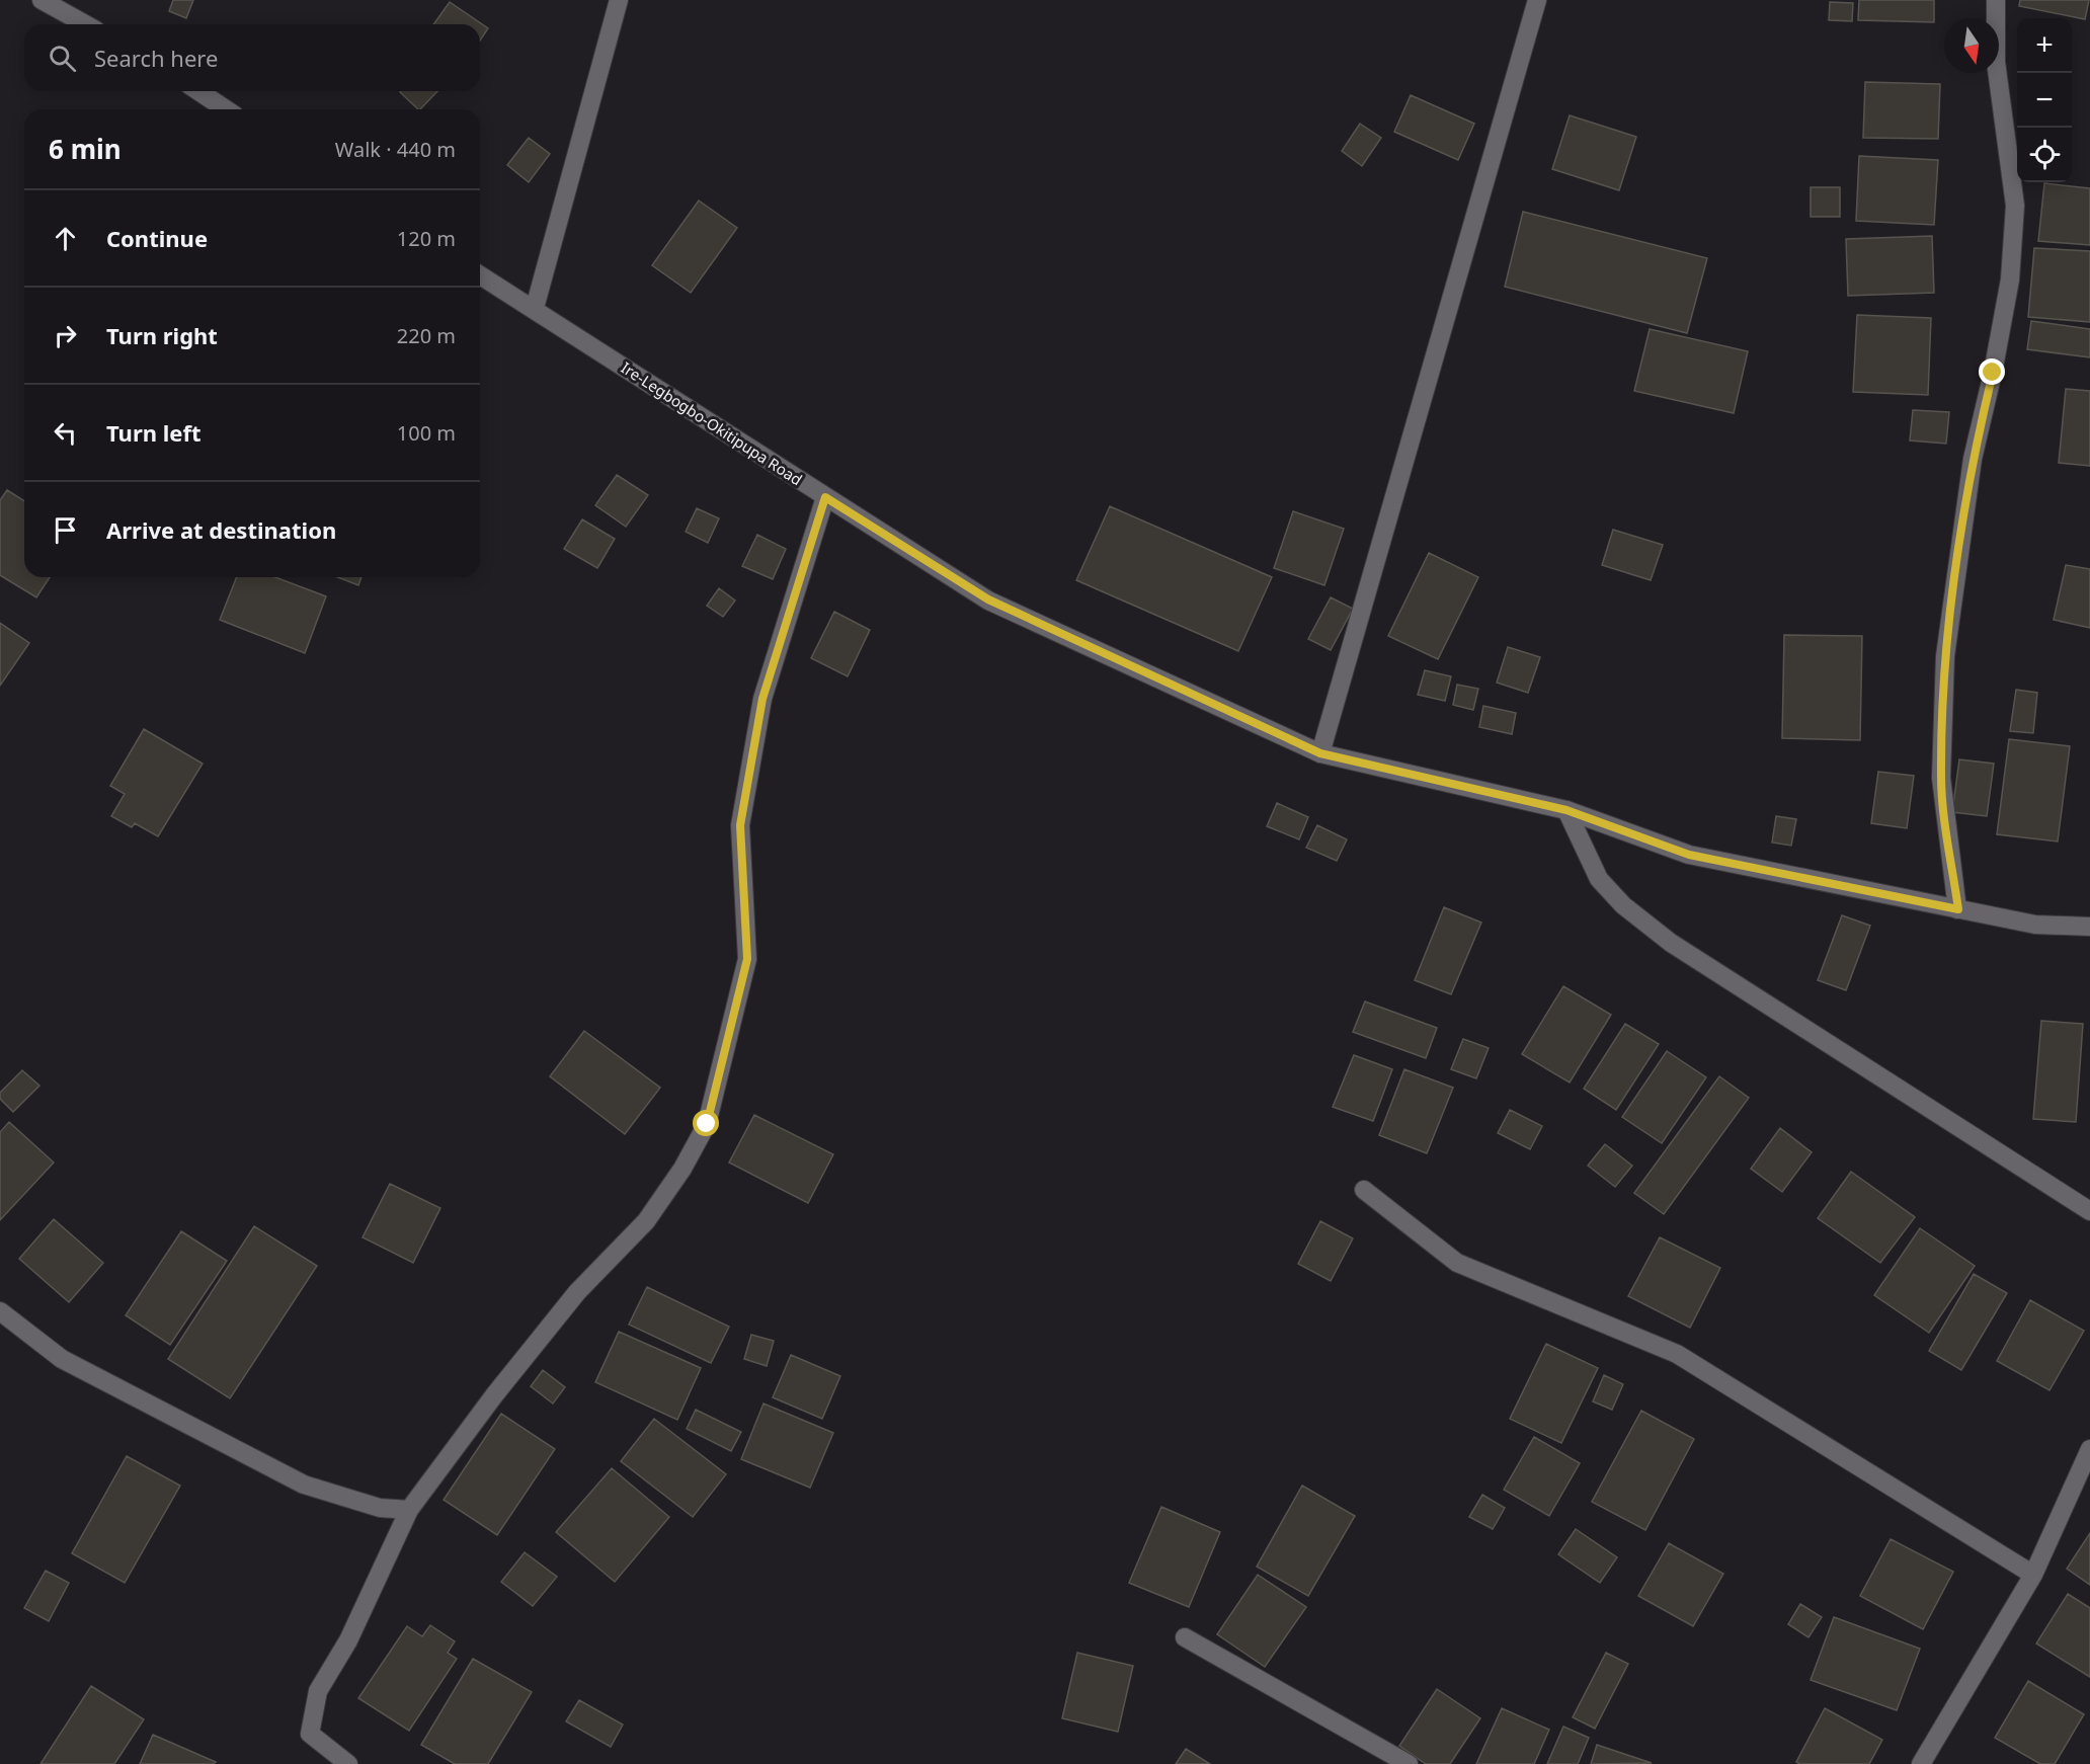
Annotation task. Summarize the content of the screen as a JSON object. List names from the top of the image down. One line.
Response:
{"streets":{"street":["Ire-Legbogbo-Okitipupa Road"]},"north":"bottom","page":{"map_buttons":["+","−"],"search":"Search here","heading":["6 min","Walk · 440 m"],"list":[["Continue","120 m"],["Turn right","220 m"],["Turn left","100 m"],"Arrive at destination"]}}
